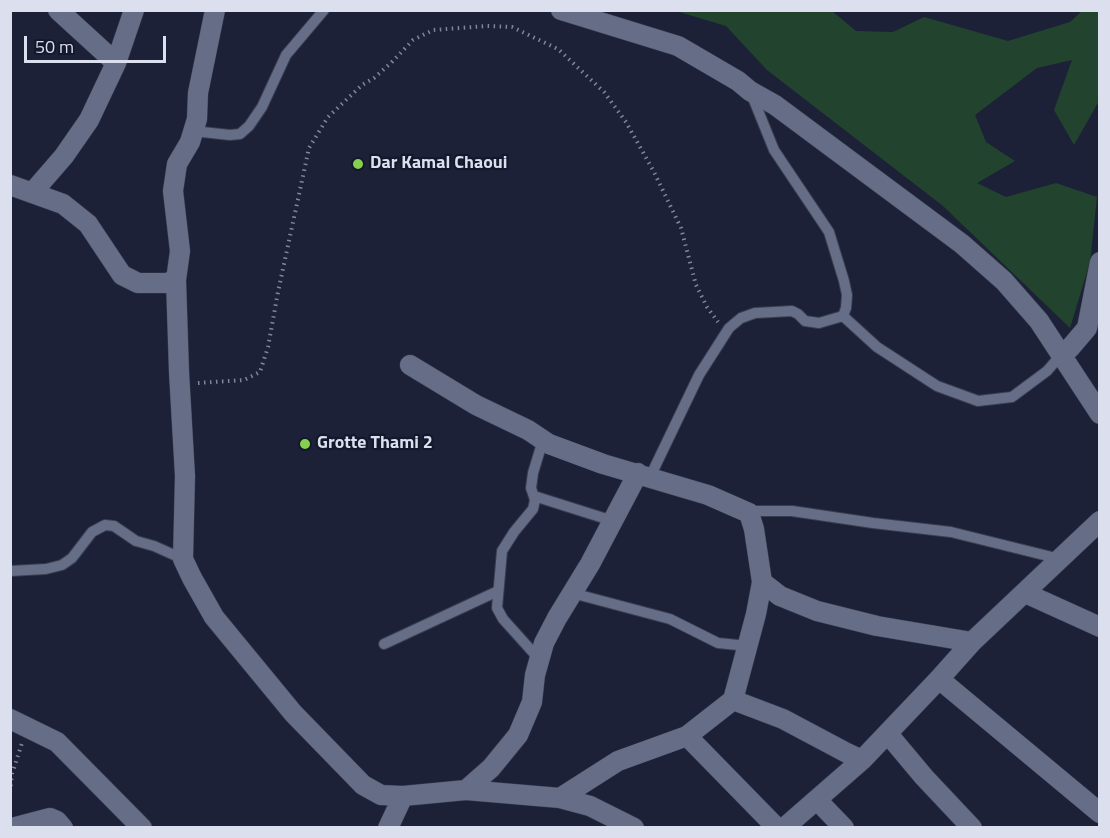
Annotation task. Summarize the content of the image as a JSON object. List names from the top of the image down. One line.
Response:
{"places":["Dar Kamal Chaoui","Grotte Thami 2"],"scale_bar":"50 m"}
